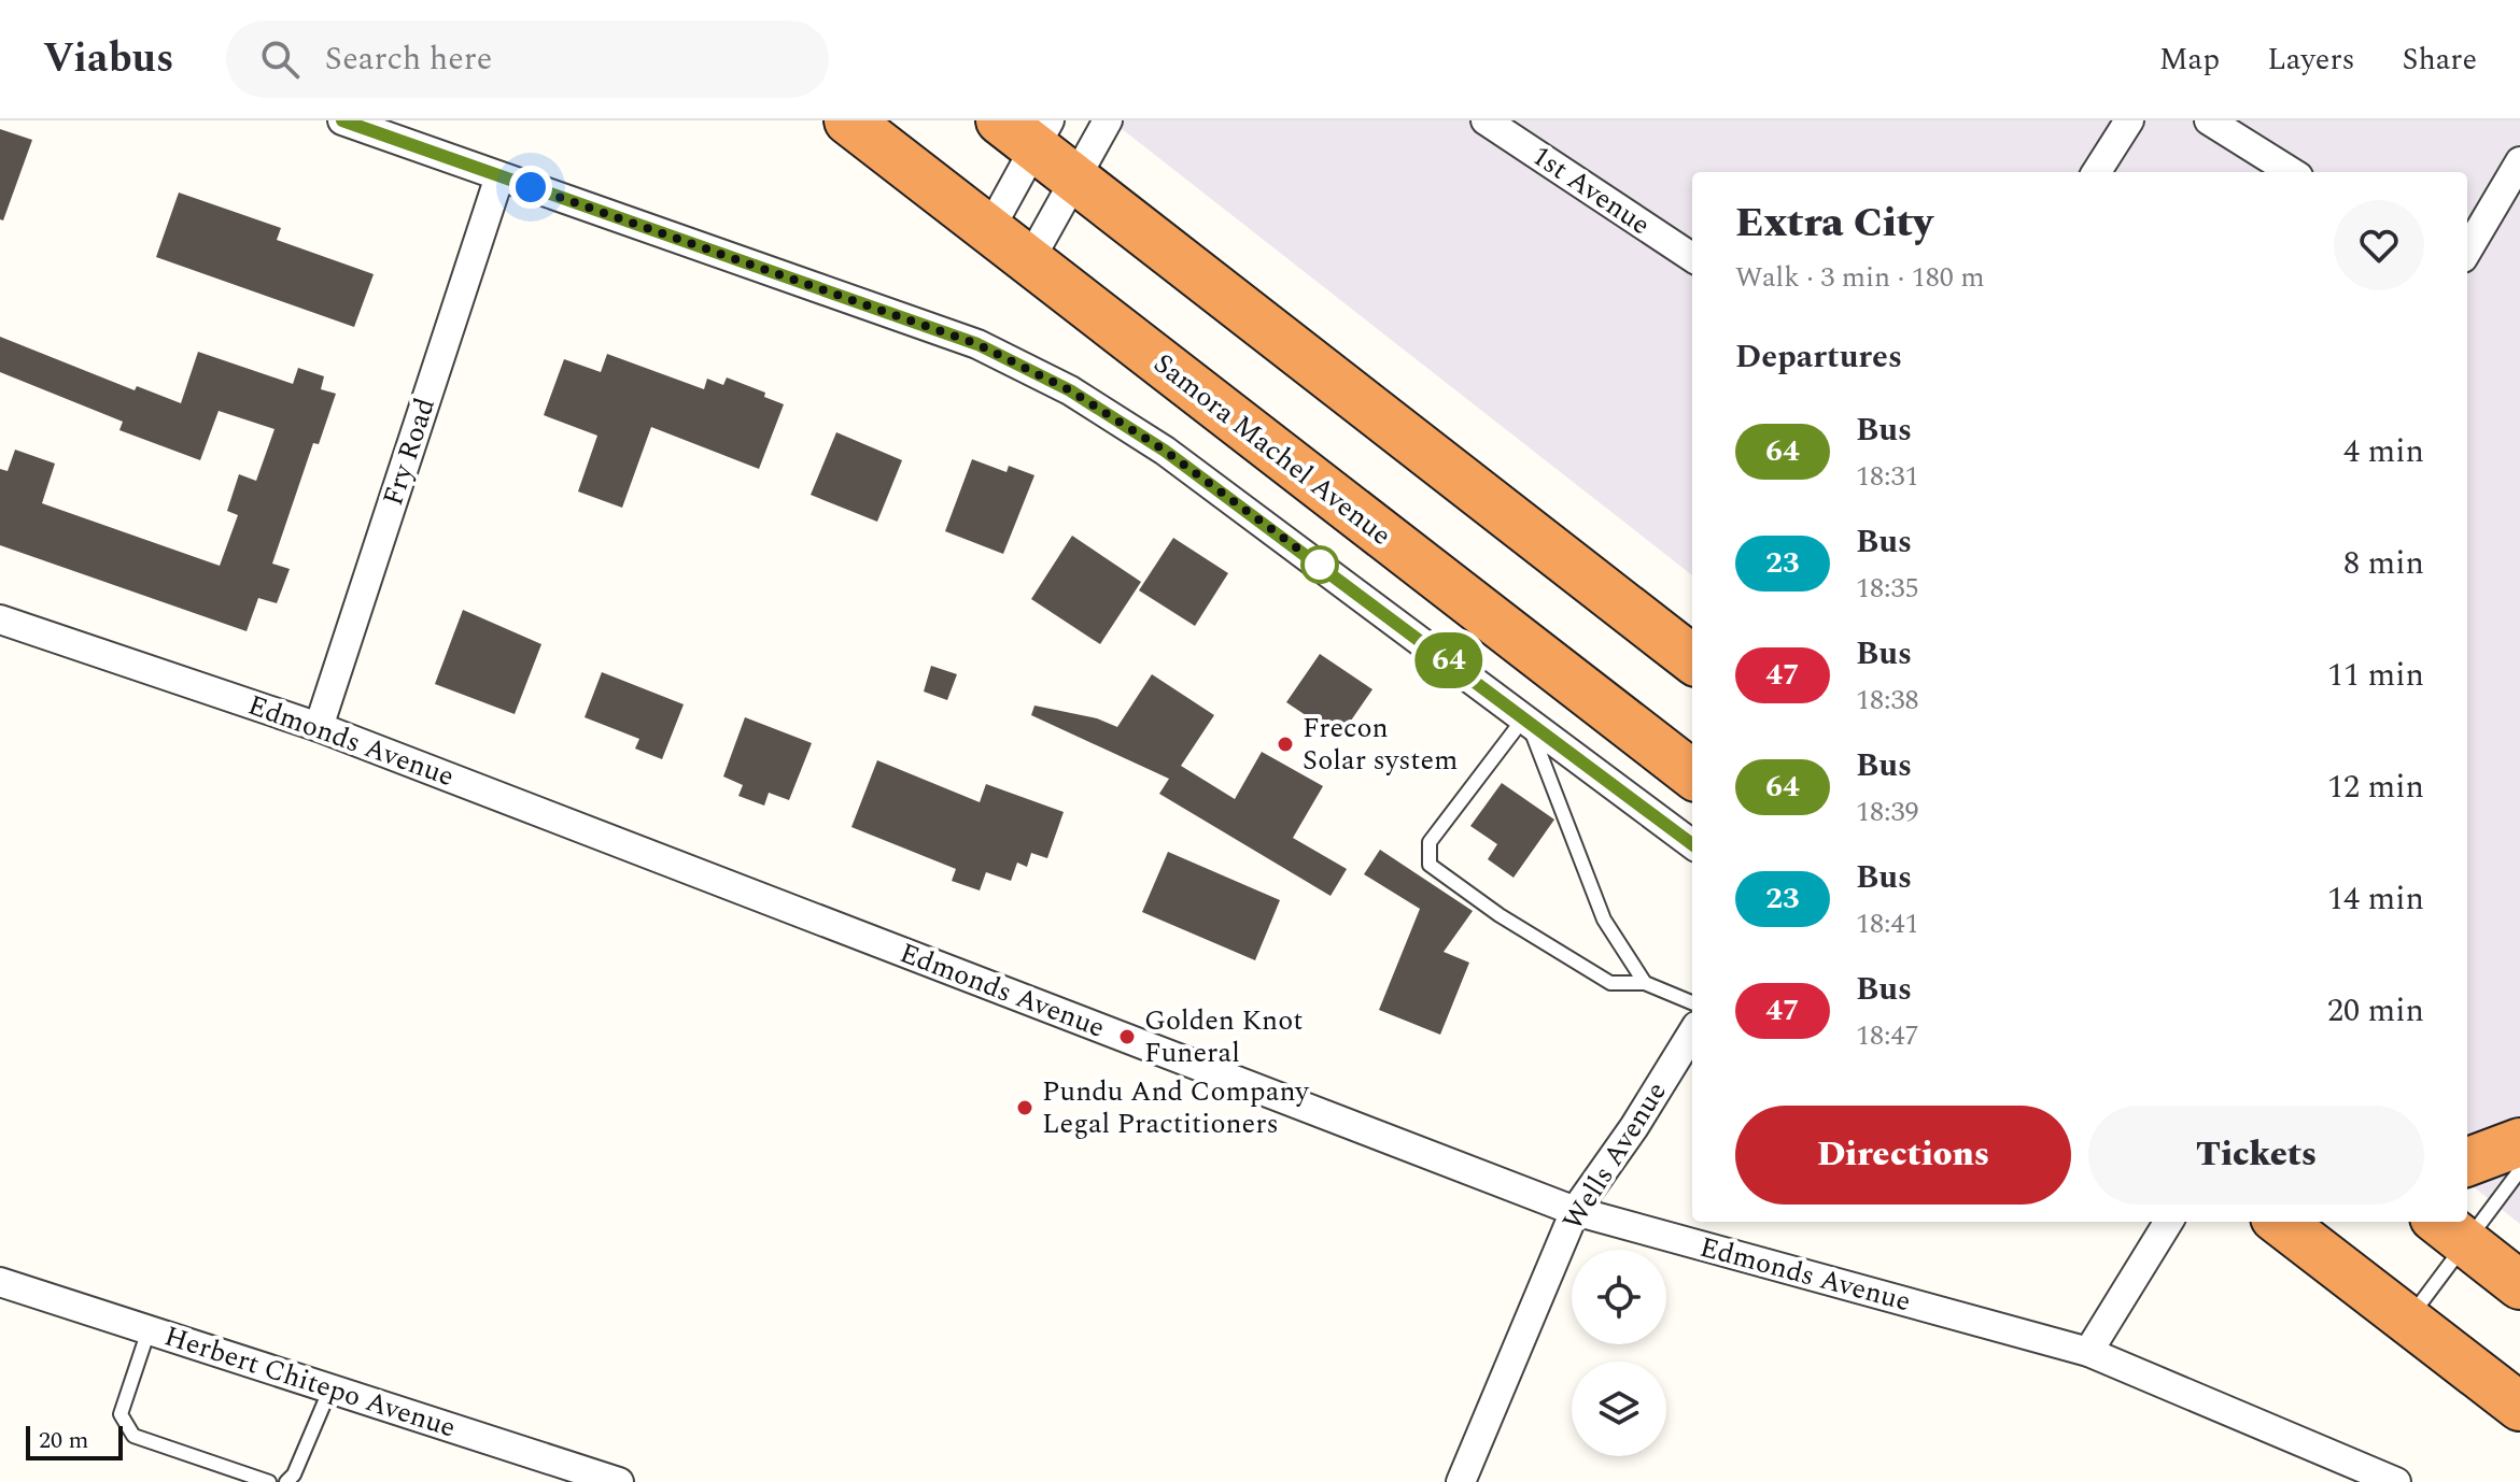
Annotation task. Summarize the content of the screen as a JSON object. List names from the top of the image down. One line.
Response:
{"streets":{"highway":["Samora Machel Avenue"],"street":["1st Avenue","Fry Road","Edmonds Avenue","Wells Avenue","Herbert Chitepo Avenue"]},"crossings":[["Fry Road","Edmonds Avenue"],["Edmonds Avenue","Wells Avenue"]],"places":["Frecon Solar system","Golden Knot Funeral","Pundu And Company Legal Practitioners"],"lines":["bus line 64"],"scale_bar":"20 m","page":{"header":"Viabus","search":"Search here","nav":["Map","Layers","Share"],"on_map":"64","heading":[["Extra City","Walk · 3 min · 180 m"],"Departures"],"list":[{"mark":"64","name":"Bus","note":"18:31","value":"4 min"},{"mark":"23","name":"Bus","note":"18:35","value":"8 min"},{"mark":"47","name":"Bus","note":"18:38","value":"11 min"},{"mark":"64","name":"Bus","note":"18:39","value":"12 min"},{"mark":"23","name":"Bus","note":"18:41","value":"14 min"},{"mark":"47","name":"Bus","note":"18:47","value":"20 min"}],"buttons":["Directions","Tickets"],"scale":"20 m"}}
